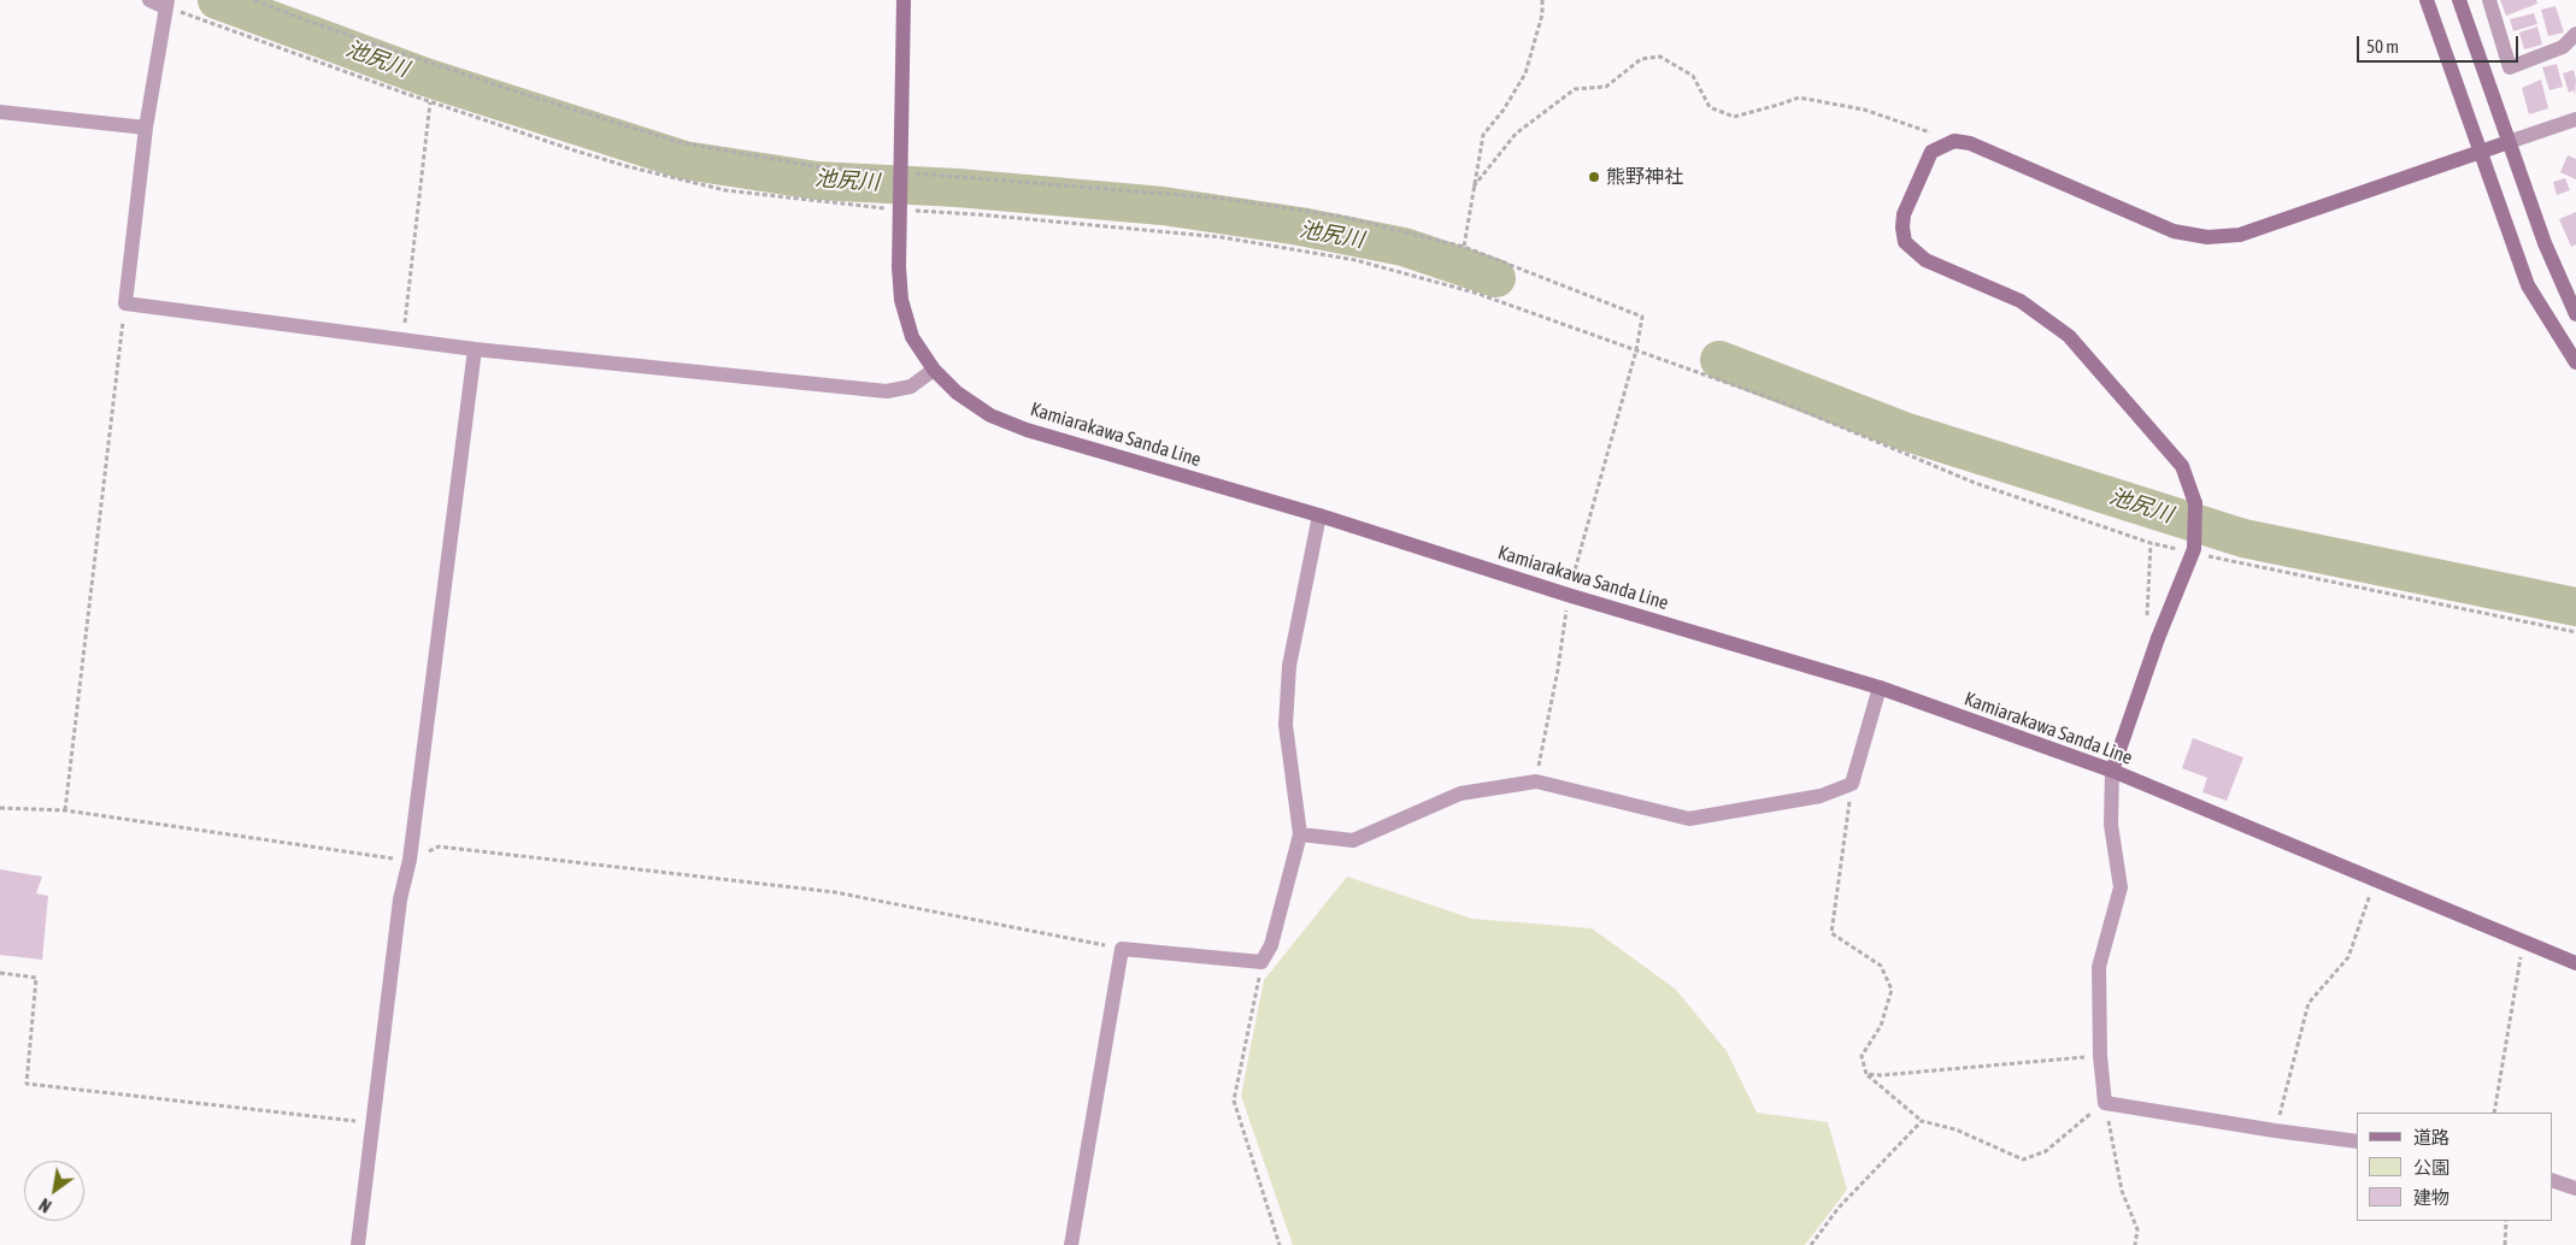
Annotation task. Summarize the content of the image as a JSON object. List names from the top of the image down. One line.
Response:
{"streets":{"main road":["Kamiarakawa Sanda Line"]},"water":["池尻川"],"places":["熊野神社"],"legend":["道路","公園","建物"],"scale_bar":"50 m","north":"bottom left"}
